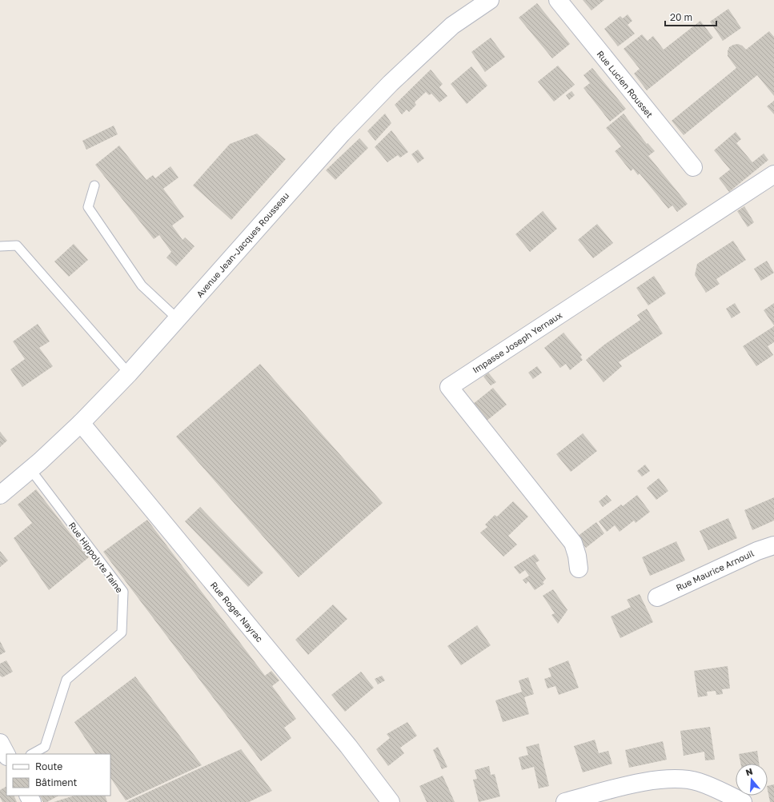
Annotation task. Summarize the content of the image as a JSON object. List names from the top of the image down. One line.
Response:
{"streets":{"street":["Rue Lucien Rousset","Avenue Jean-Jacques Rousseau","Impasse Joseph Yernaux","Rue Maurice Arnouil","Rue Roger Nayrac"],"lane":["Rue Hippolyte Taine"]},"crossings":[["Avenue Jean-Jacques Rousseau","Rue Hippolyte Taine"],["Avenue Jean-Jacques Rousseau","Rue Roger Nayrac"]],"legend":["Route","Bâtiment"],"scale_bar":"20 m","north":"top"}
